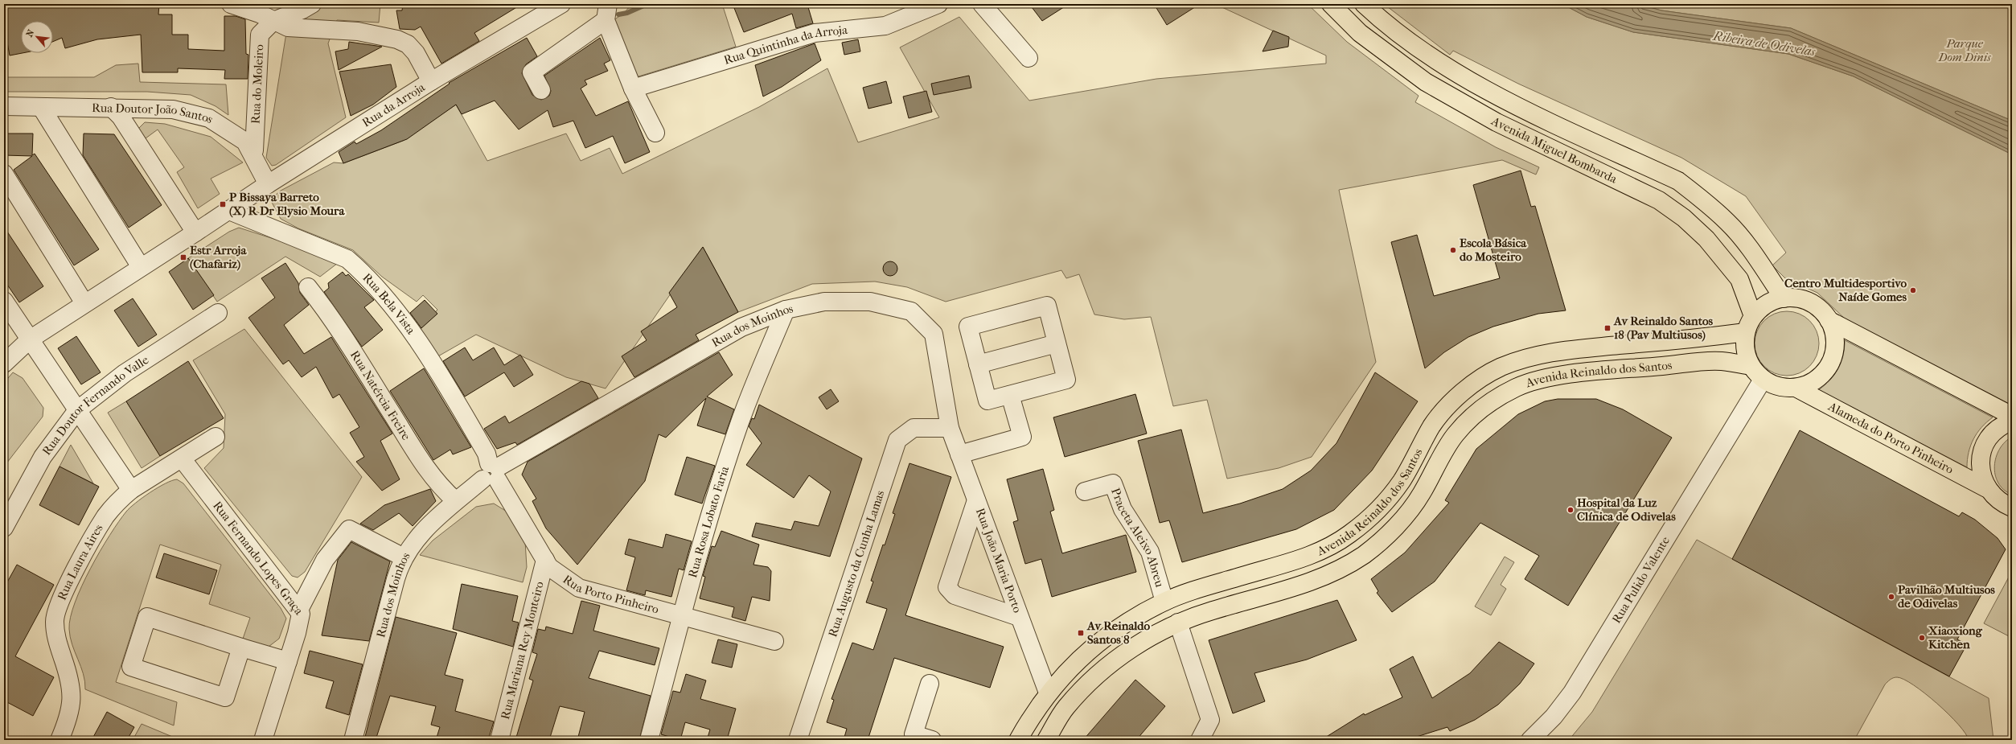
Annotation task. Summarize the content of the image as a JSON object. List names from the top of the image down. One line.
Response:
{"streets":{"main road":["Avenida Miguel Bombarda","Avenida Reinaldo dos Santos","Alameda do Porto Pinheiro"],"street":["Rua Quintinha da Arroja","Rua do Moleiro","Rua da Arroja","Rua Doutor João Santos","Rua Bela Vista","Rua dos Moinhos","Rua Natércia Freire","Rua Doutor Fernando Valle","Rua Rosa Lobato Faria","Praceta Aleixo Abreu","Rua Fernando Lopes Graça","Rua João Maria Porto","Rua Laura Aires","Rua Augusto da Cunha Lamas","Rua Pulido Valente","Rua Porto Pinheiro","Rua Mariana Rey Monteiro"]},"crossings":[["Rua do Moleiro","Rua Doutor João Santos"],["Rua da Arroja","Rua Doutor João Santos"],["Rua da Arroja","Rua Bela Vista"],["Avenida Miguel Bombarda","Avenida Reinaldo dos Santos"],["Avenida Miguel Bombarda","Alameda do Porto Pinheiro"],["Avenida Miguel Bombarda","Rua Pulido Valente"],["Rua Bela Vista","Rua dos Moinhos"],["Rua Bela Vista","Rua Porto Pinheiro"],["Rua dos Moinhos","Rua Natércia Freire"],["Rua dos Moinhos","Rua Rosa Lobato Faria"],["Rua dos Moinhos","Rua João Maria Porto"],["Rua dos Moinhos","Rua Augusto da Cunha Lamas"],["Rua dos Moinhos","Rua Porto Pinheiro"],["Avenida Reinaldo dos Santos","Alameda do Porto Pinheiro"],["Avenida Reinaldo dos Santos","Praceta Aleixo Abreu"],["Avenida Reinaldo dos Santos","Rua João Maria Porto"],["Avenida Reinaldo dos Santos","Rua Pulido Valente"],["Alameda do Porto Pinheiro","Rua Pulido Valente"],["Rua Rosa Lobato Faria","Rua Porto Pinheiro"],["Rua Fernando Lopes Graça","Rua Laura Aires"],["Rua João Maria Porto","Rua Augusto da Cunha Lamas"],["Rua Porto Pinheiro","Rua Mariana Rey Monteiro"]],"water":["Ribeira de Odivelas"],"parks":["Parque Dom Dinis"],"places":{"transit":["P Bissaya Barreto (X) R Dr Elysio Moura","Estr Arroja (Chafariz)","Av Reinaldo Santos 18 (Pav Multiusos)","Av Reinaldo Santos 8"],"other":["Escola Básica do Mosteiro","Centro Multidesportivo Naíde Gomes","Hospital da Luz Clínica de Odivelas","Pavilhão Multiusos de Odivelas","Xiaoxiong Kitchen"]},"north":"top left"}
